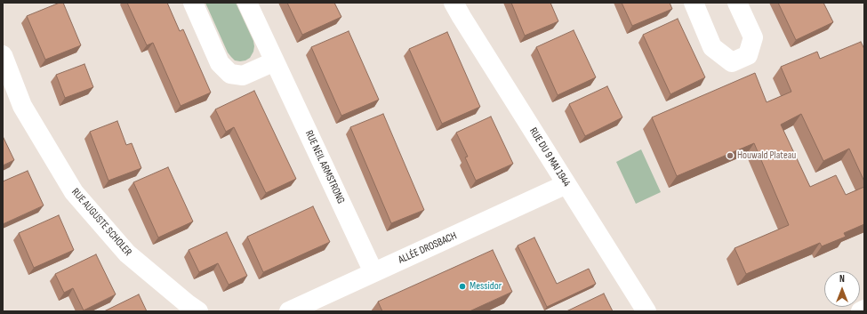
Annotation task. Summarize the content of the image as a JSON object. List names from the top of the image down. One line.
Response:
{"streets":{"street":["RUE DU 9 MAI 1944","RUE NEIL ARMSTRONG","RUE AUGUSTE SCHOLER","ALLÉE DROSBACH"]},"crossings":[["RUE DU 9 MAI 1944","ALLÉE DROSBACH"],["RUE NEIL ARMSTRONG","ALLÉE DROSBACH"]],"places":["Houwald Plateau","Messidor"],"north":"top"}
